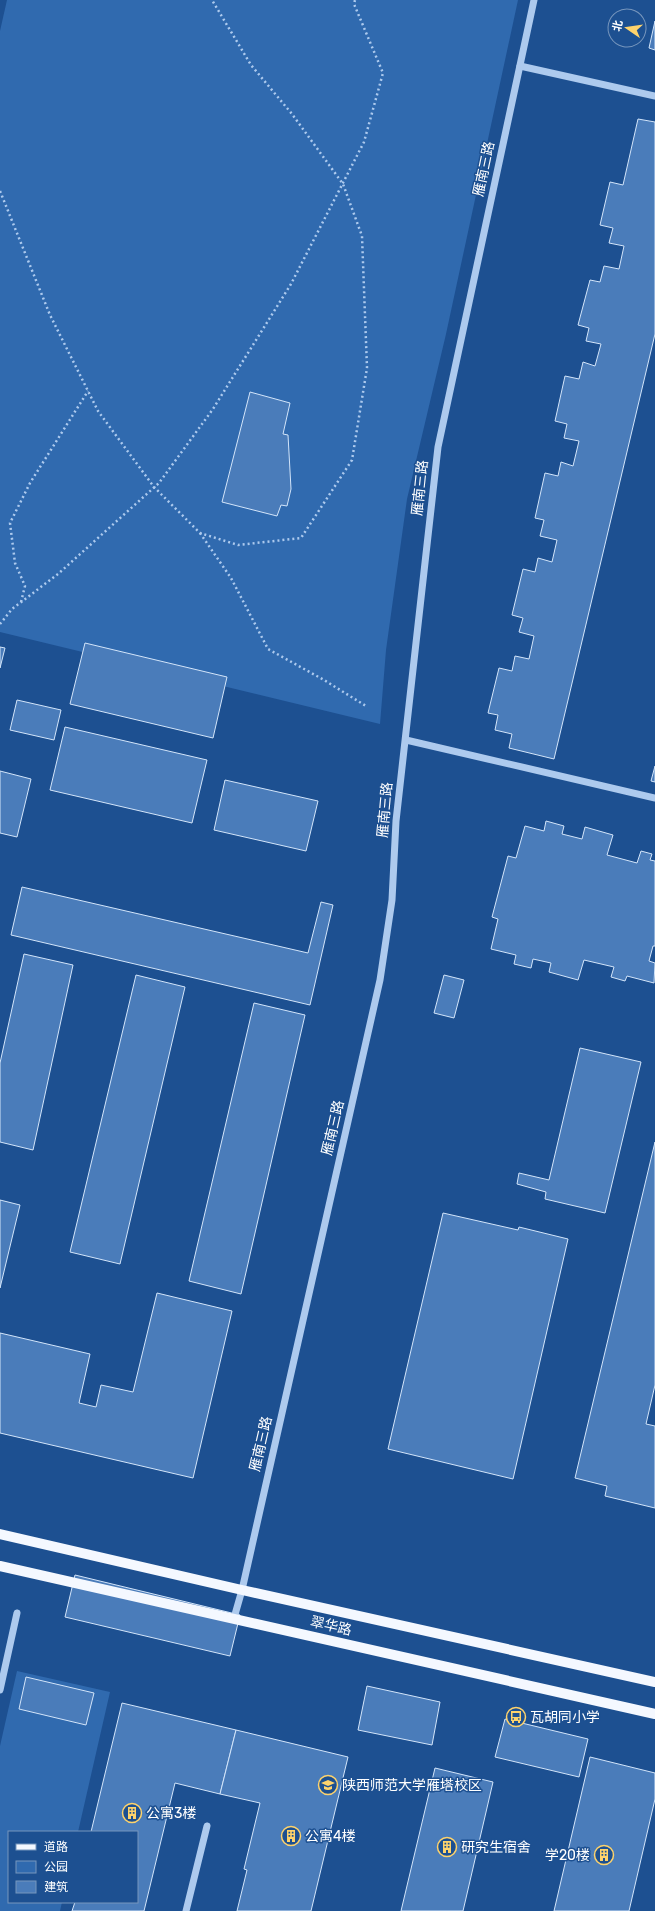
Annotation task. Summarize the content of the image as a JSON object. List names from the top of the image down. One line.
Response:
{"streets":{"main road":["翠华路"],"street":["雁南三路"]},"crossings":[["雁南三路","翠华路"]],"places":{"bus stop":["瓦胡同小学"],"school or university":["陕西师范大学雁塔校区"],"building":["公寓3楼","公寓4楼","研究生宿舍","学20楼"]},"legend":["道路","公园","建筑"],"north":"left"}
